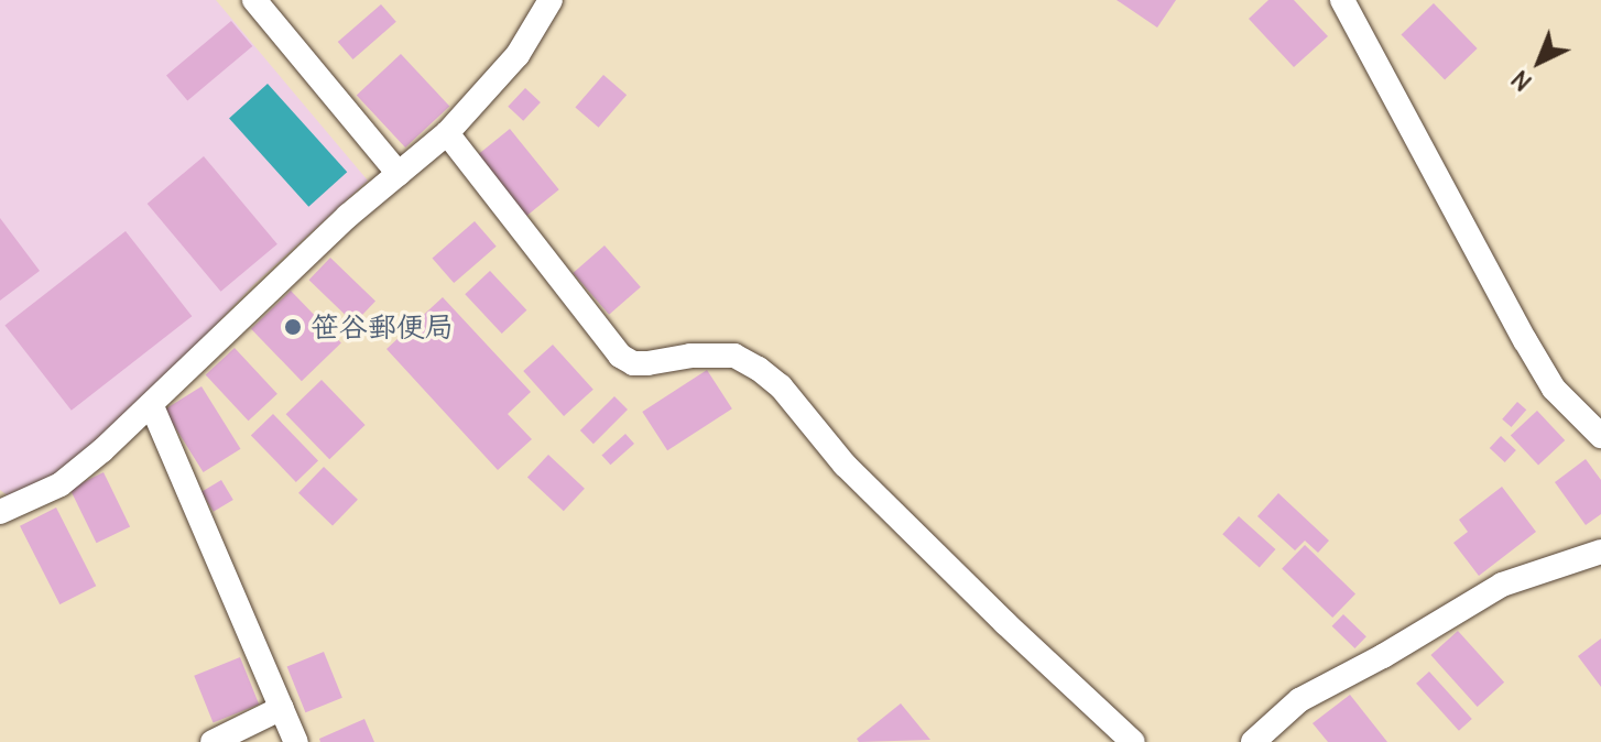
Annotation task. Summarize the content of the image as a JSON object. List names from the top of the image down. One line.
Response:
{"places":["笹谷郵便局"],"north":"bottom left"}
